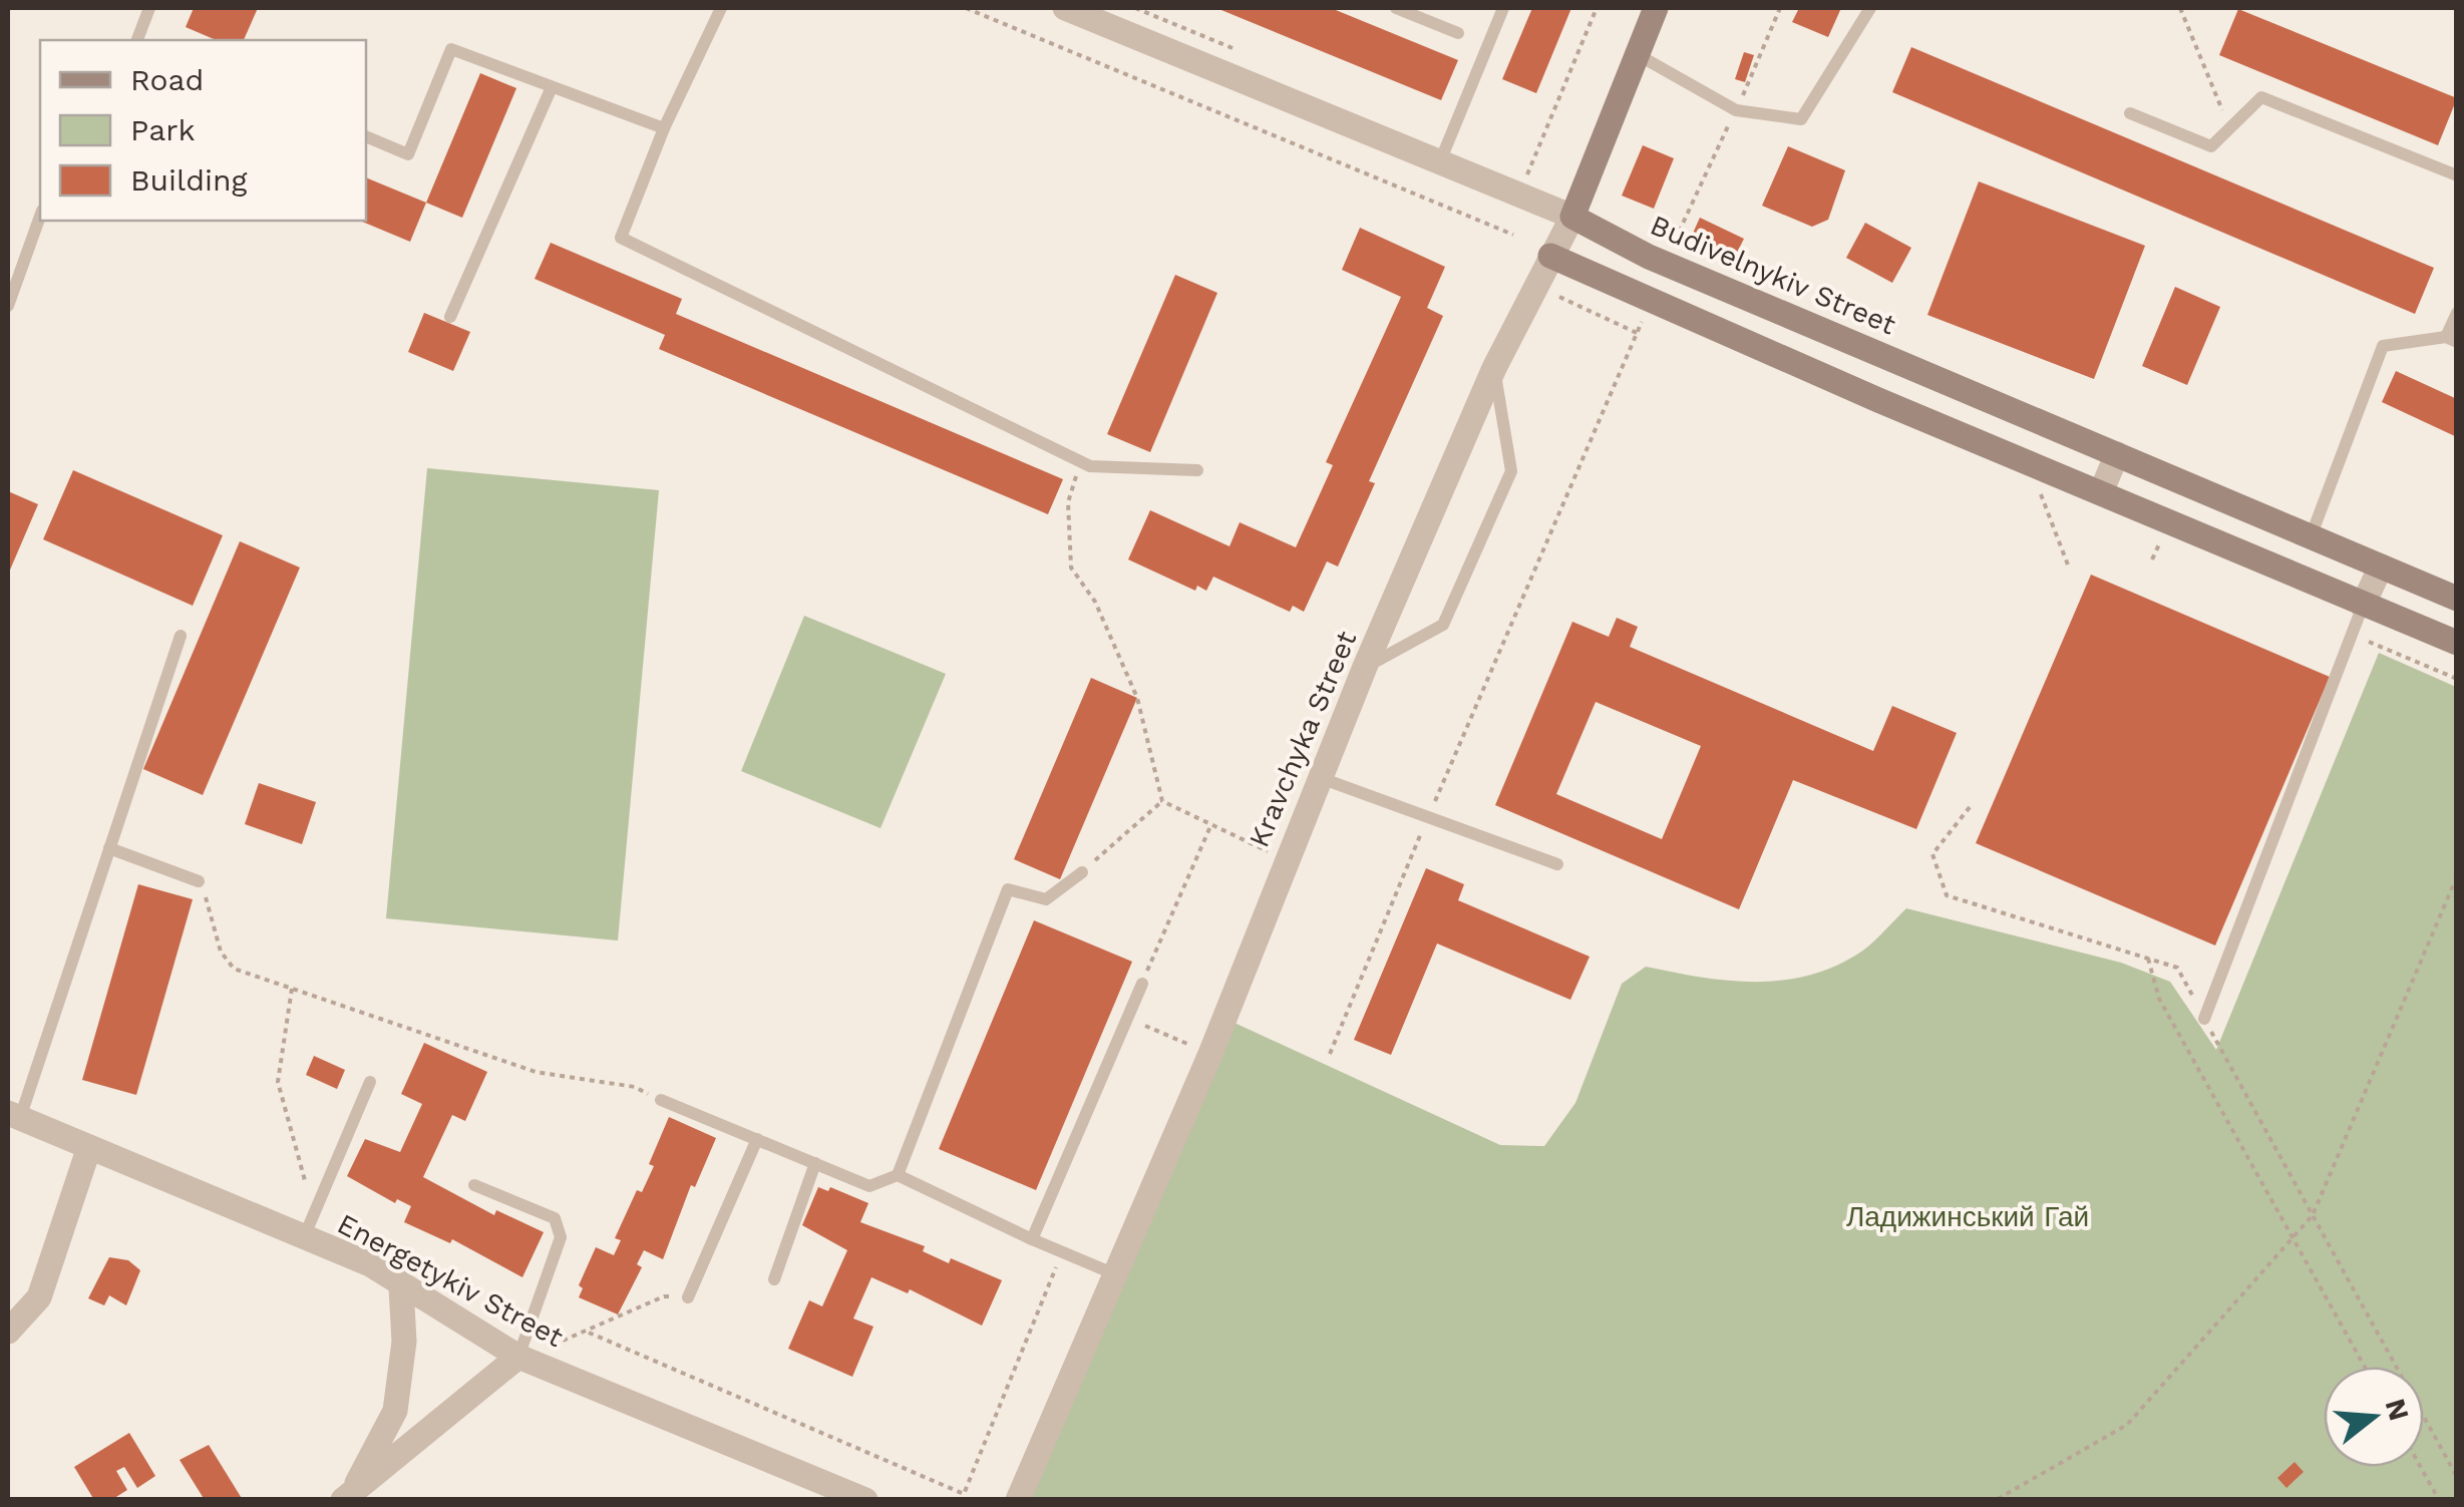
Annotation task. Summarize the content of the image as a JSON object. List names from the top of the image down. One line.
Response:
{"streets":{"street":["Budivelnykiv Street","Kravchyka Street","Energetykiv Street"]},"crossings":[["Budivelnykiv Street","Kravchyka Street"]],"parks":["Ладижинський Гай"],"legend":["Road","Park","Building"],"north":"right"}
